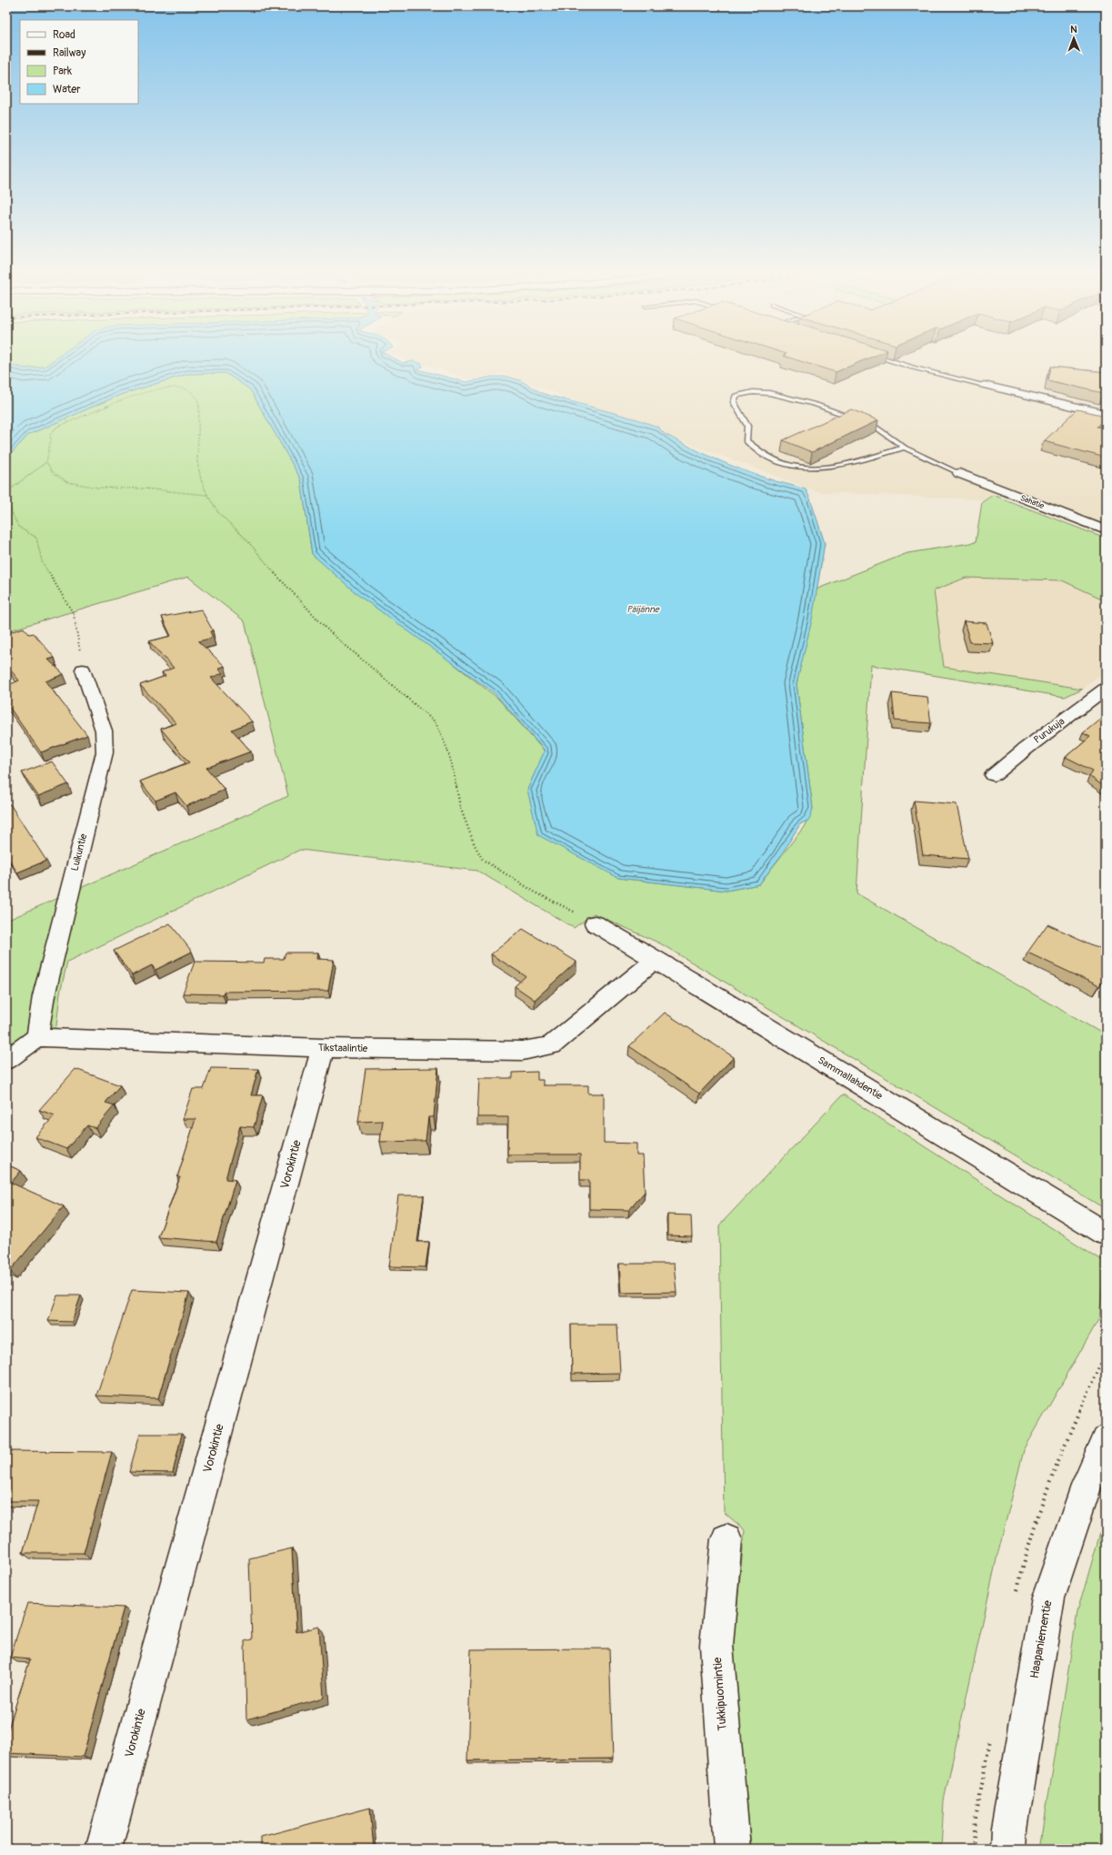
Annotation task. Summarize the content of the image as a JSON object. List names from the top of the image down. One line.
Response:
{"streets":{"main road":["Sahatie","Purukuja","Luikuntie","Tikstaalintie","Sammallahdentie","Vorokintie","Haapaniementie","Tukkipuomintie"]},"crossings":[["Luikuntie","Tikstaalintie"],["Tikstaalintie","Sammallahdentie"],["Tikstaalintie","Vorokintie"]],"water":["Päijänne"],"legend":["Road","Railway","Park","Water"],"north":"top"}
